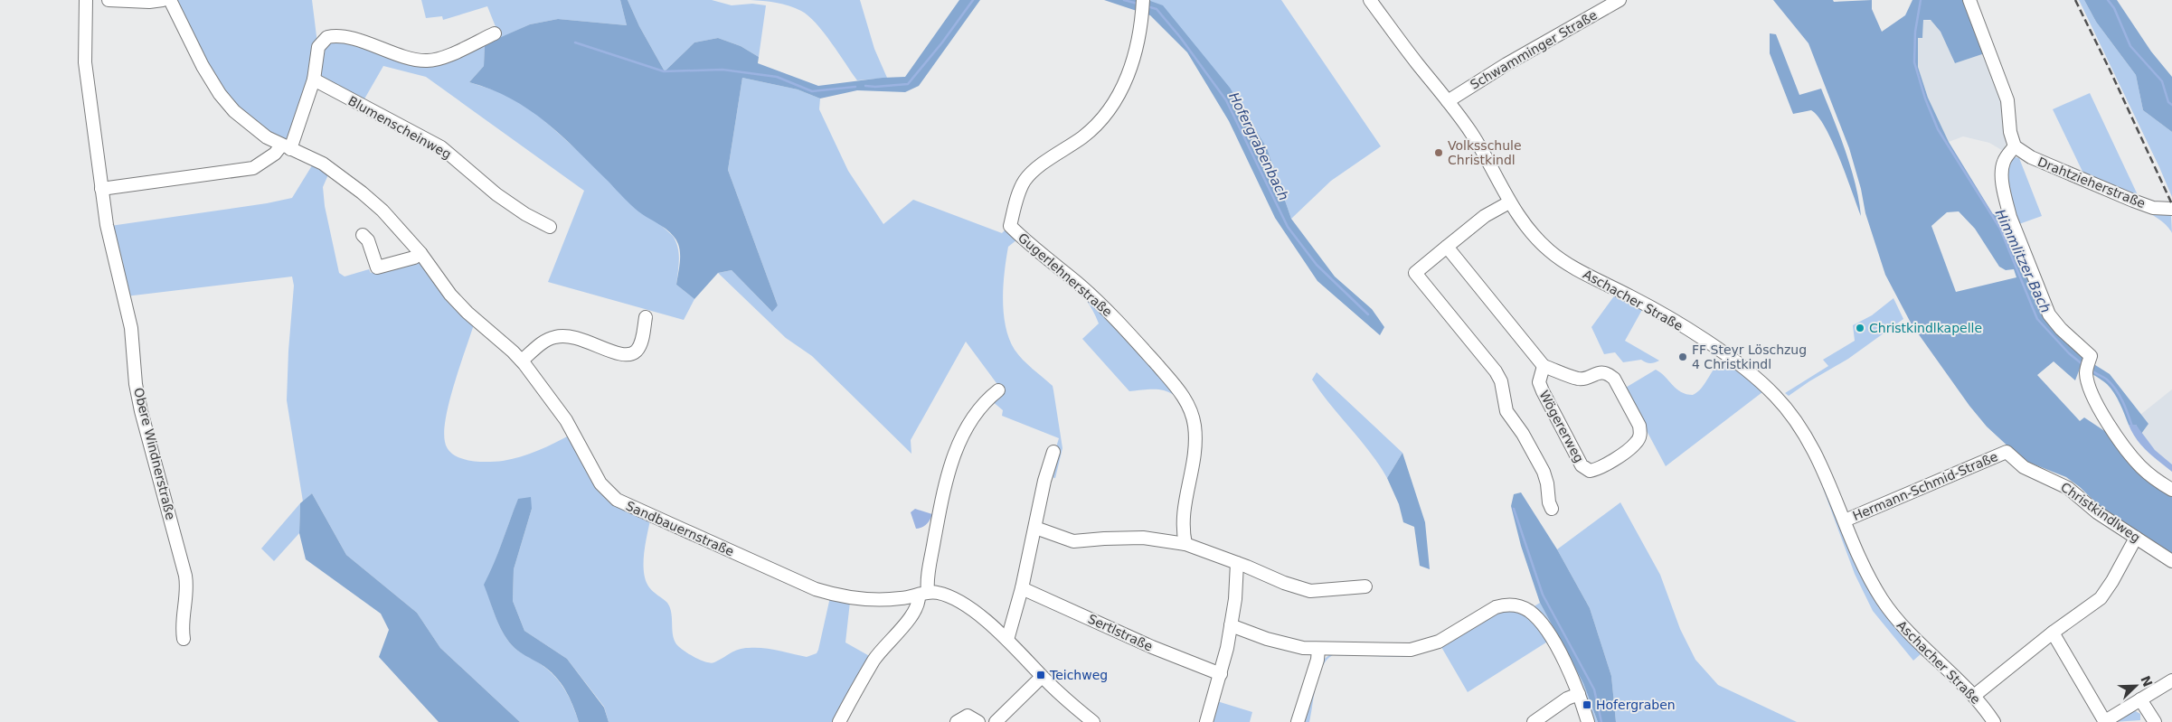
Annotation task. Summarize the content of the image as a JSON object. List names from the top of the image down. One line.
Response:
{"streets":{"street":["Schwamminger Straße","Blumenscheinweg","Drahtzieherstraße","Gugerlehnerstraße","Aschacher Straße","Wögererweg","Obere Windnerstraße","Hermann-Schmid-Straße","Christkindlweg","Sandbauernstraße","Sertlstraße"]},"crossings":[["Schwamminger Straße","Aschacher Straße"],["Aschacher Straße","Hermann-Schmid-Straße"],["Hermann-Schmid-Straße","Christkindlweg"]],"water":["Hofergrabenbach","Himmlitzer Bach"],"places":{"other":["Volksschule Christkindl","Christkindlkapelle","FF Steyr Löschzug 4 Christkindl"],"transit":["Teichweg","Hofergraben"]},"north":"top right"}
